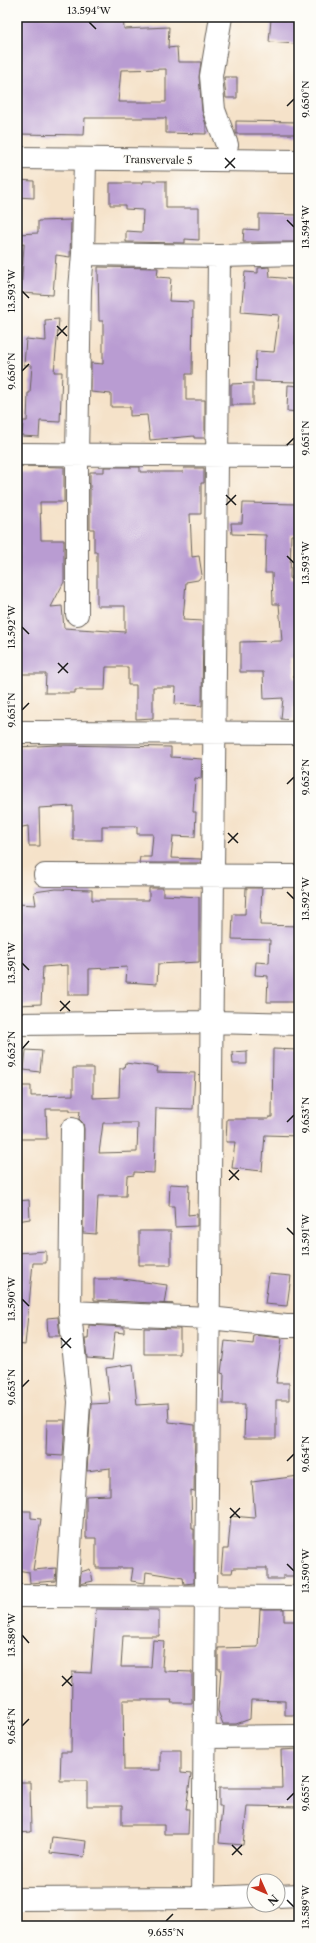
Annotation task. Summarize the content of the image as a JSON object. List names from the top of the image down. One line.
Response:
{"streets":{"street":["Transvervale 5"]},"north":"bottom right","coordinates":["13.594°W","9.650°N","13.593°W","9.651°N","13.592°W","9.652°N","13.591°W","9.653°N","13.590°W","9.654°N","13.589°W","9.655°N"]}
